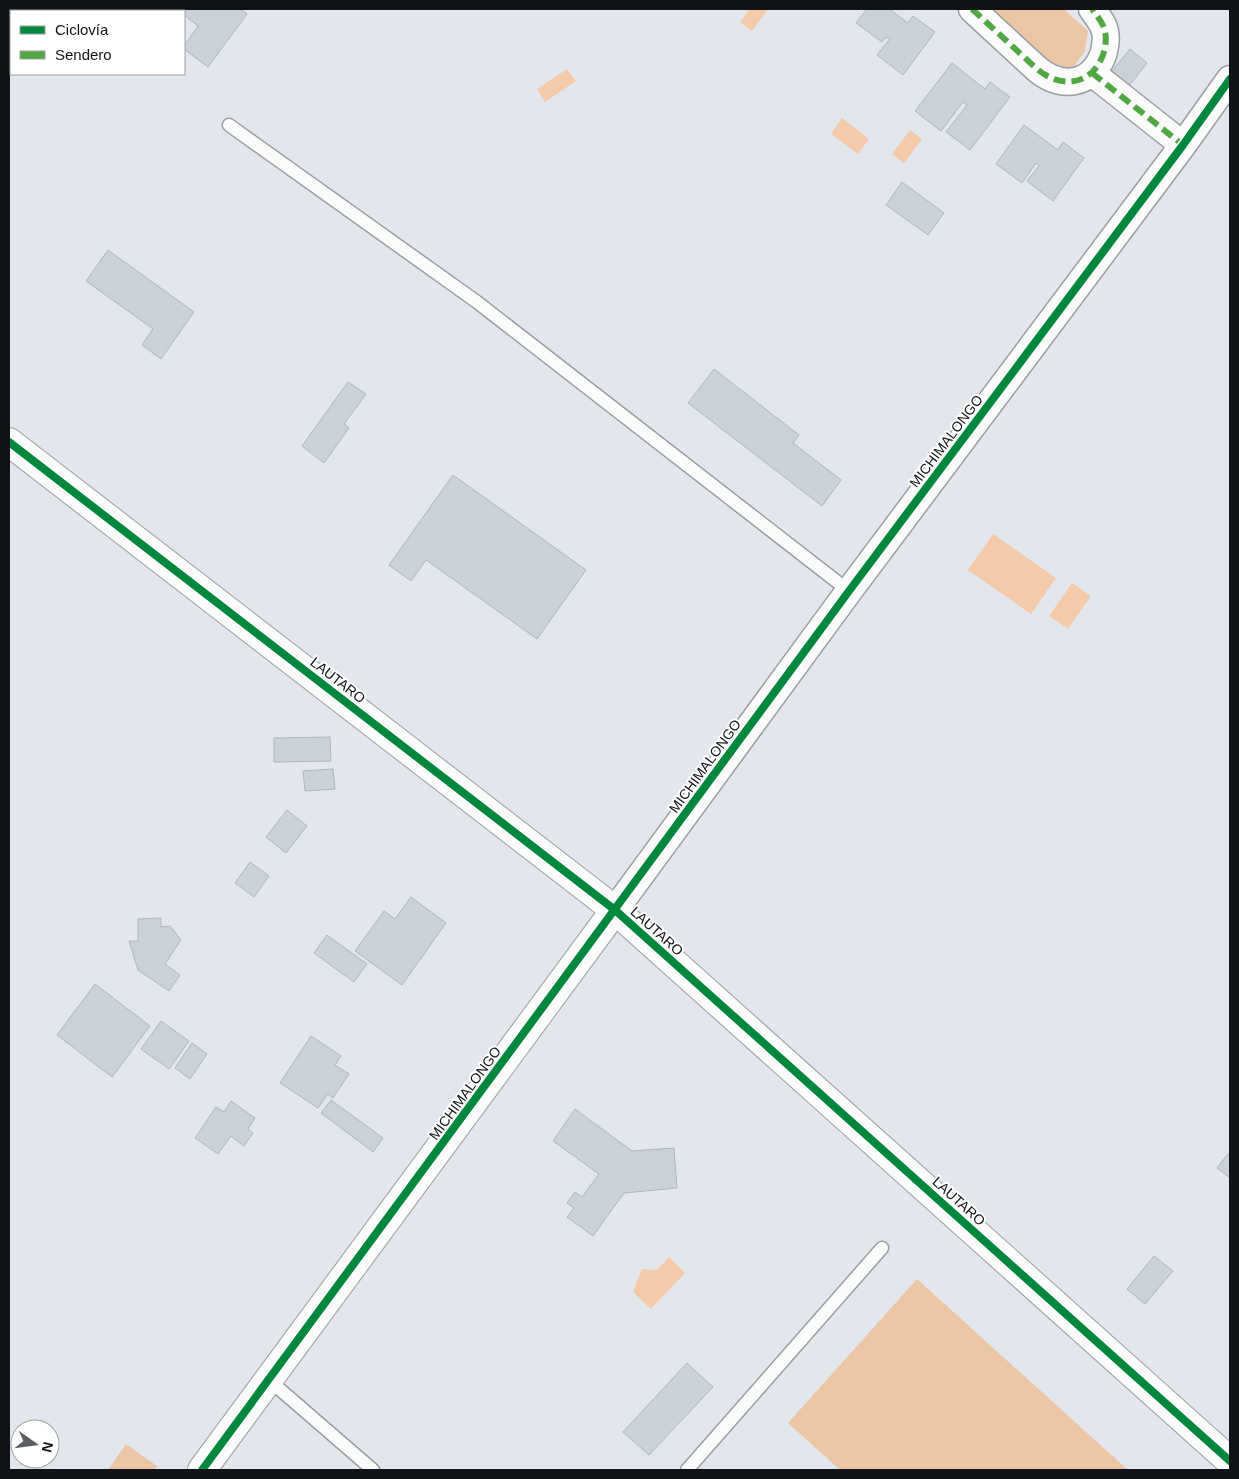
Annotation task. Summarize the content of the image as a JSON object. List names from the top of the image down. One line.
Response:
{"streets":{"street":["MICHIMALONGO","LAUTARO"]},"crossings":[["MICHIMALONGO","LAUTARO"]],"legend":["Ciclovía","Sendero"],"north":"right"}
